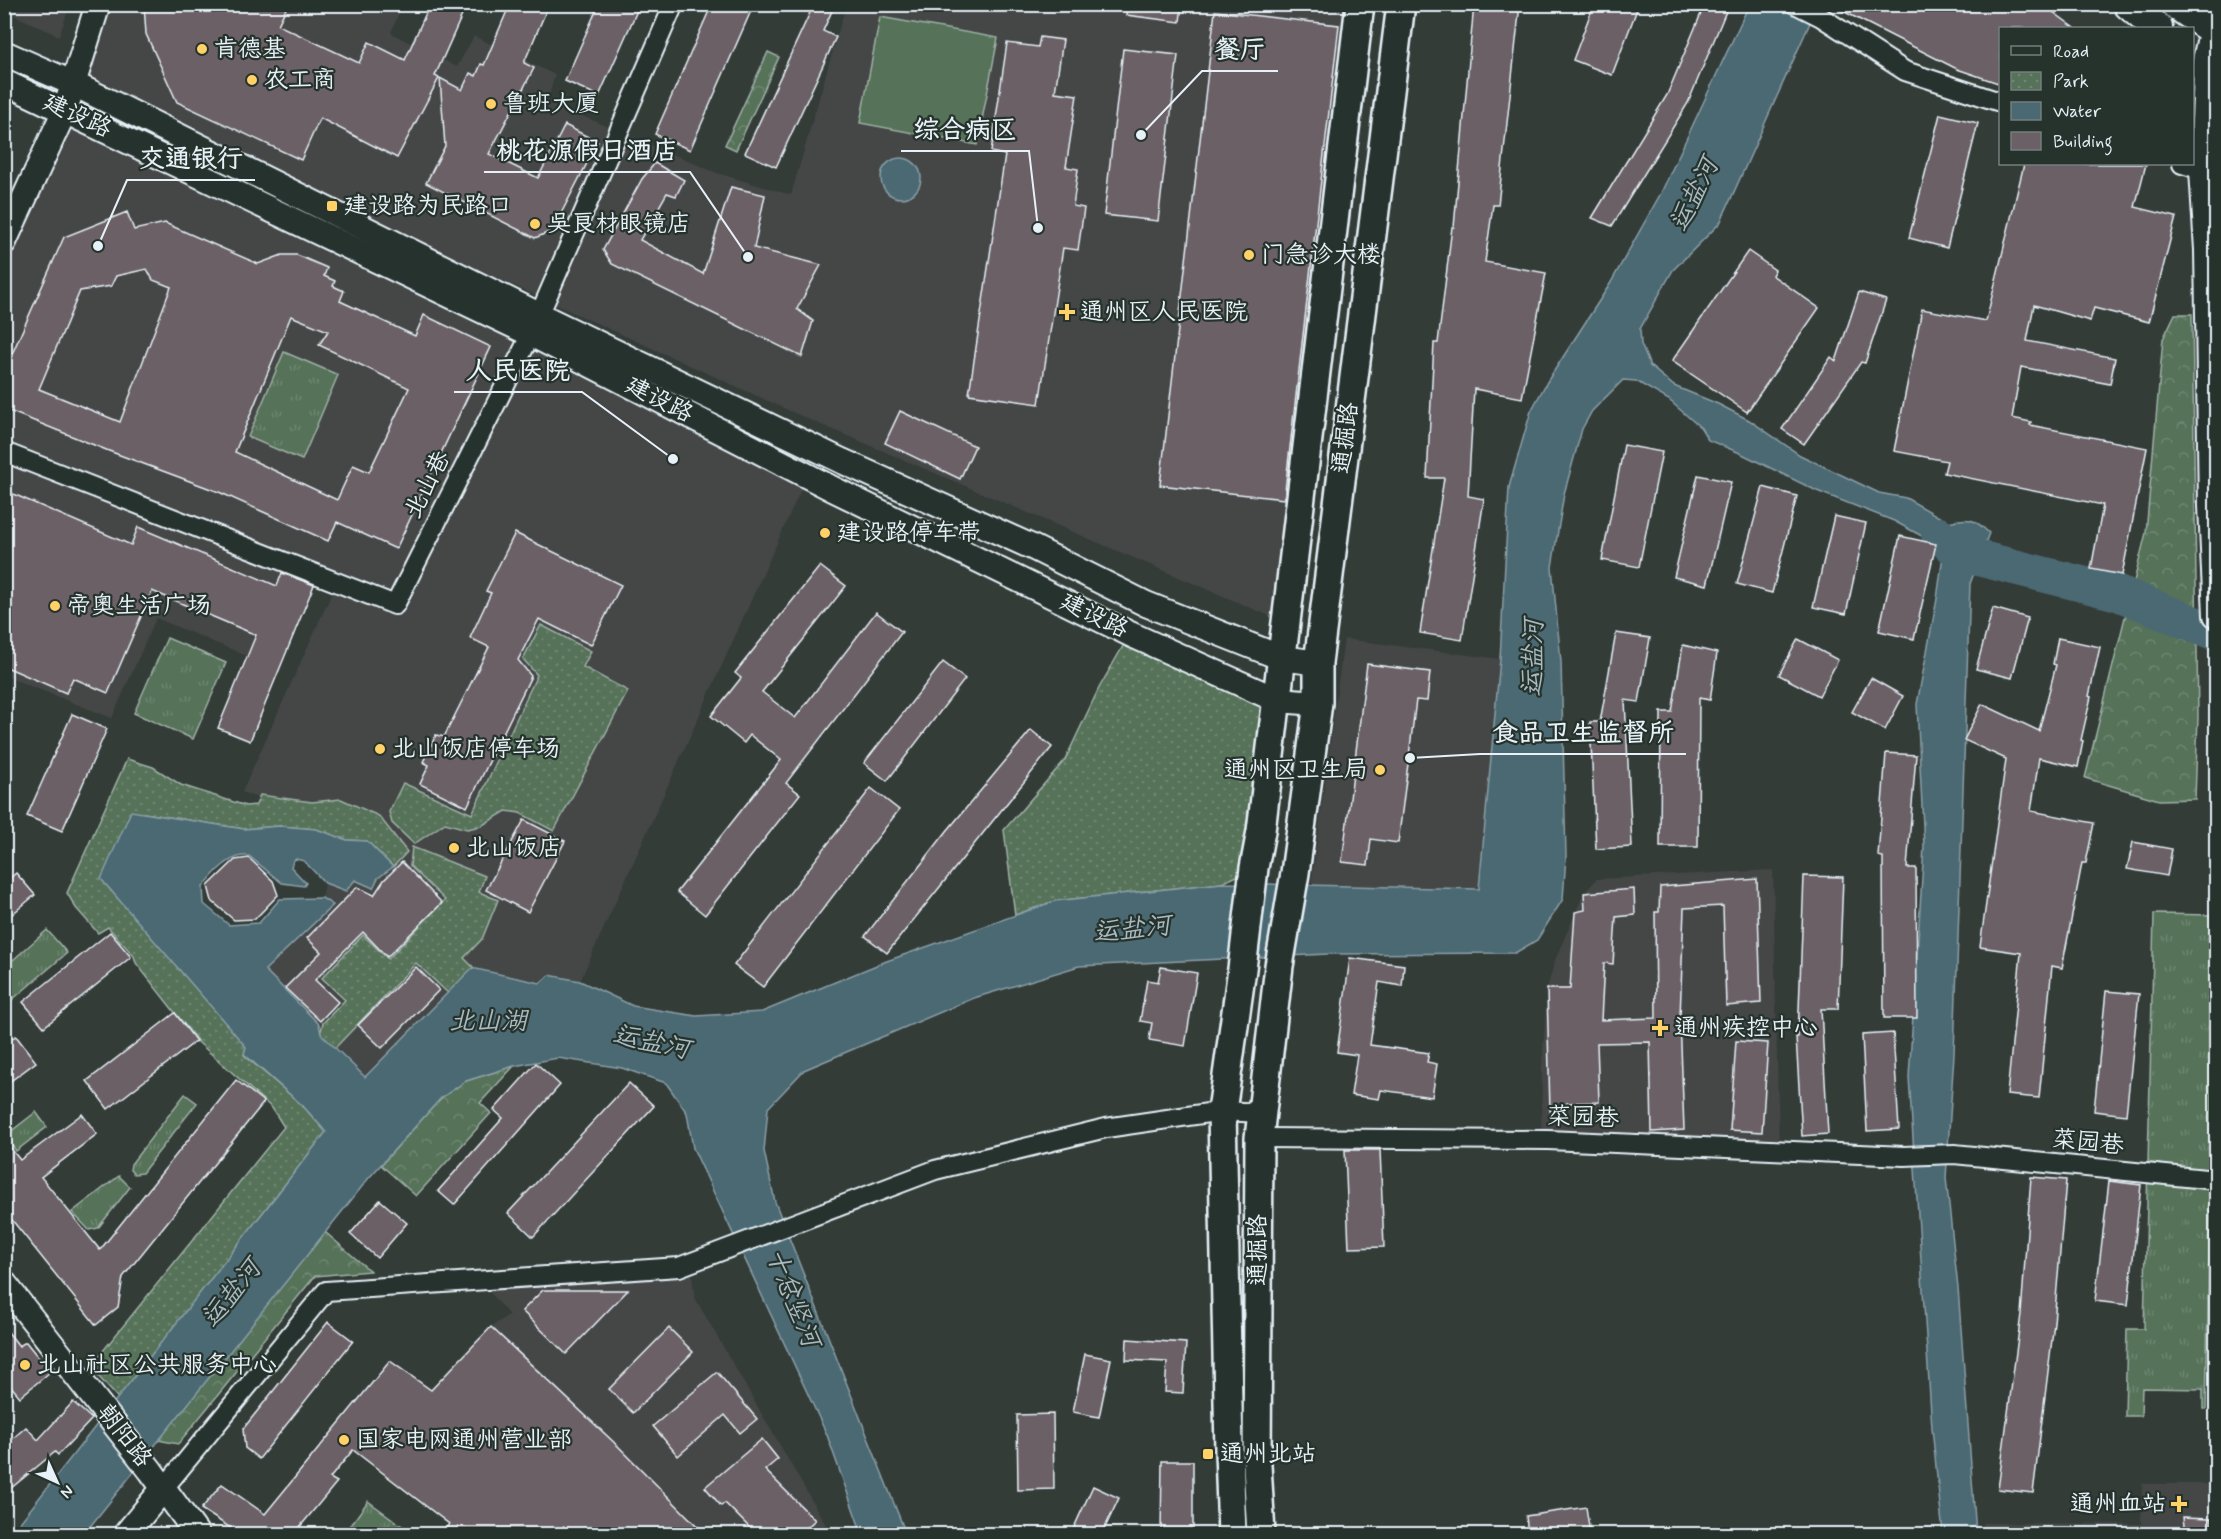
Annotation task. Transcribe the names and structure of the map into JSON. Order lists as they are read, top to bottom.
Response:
{
  "streets": {
    "main road": ["通掘路"],
    "street": [
      "建设路",
      "北山巷",
      "菜园巷",
      "朝阳路"
    ]
  },
  "crossings": [
    ["建设路", "通掘路"],
    ["建设路", "北山巷"],
    ["通掘路", "菜园巷"],
    ["菜园巷", "朝阳路"]
  ],
  "water": ["运盐河", "北山湖", "十总竖河"],
  "places": {
    "other": [
      "肯德基",
      "农工商",
      "鲁班大厦",
      "餐厅",
      "吴良材眼镜店",
      "综合病区",
      "交通银行",
      "门急诊大楼",
      "桃花源假日酒店",
      "人民医院",
      "建设路停车带",
      "帝奥生活广场",
      "北山饭店停车场",
      "食品卫生监督所",
      "通州区卫生局",
      "北山饭店",
      "北山社区公共服务中心",
      "国家电网通州营业部"
    ],
    "transit": ["建设路为民路口", "通州北站"],
    "health": ["通州区人民医院", "通州疾控中心", "通州血站"]
  },
  "legend": [
    "Road",
    "Park",
    "Water",
    "Building"
  ],
  "north": "bottom right"
}
